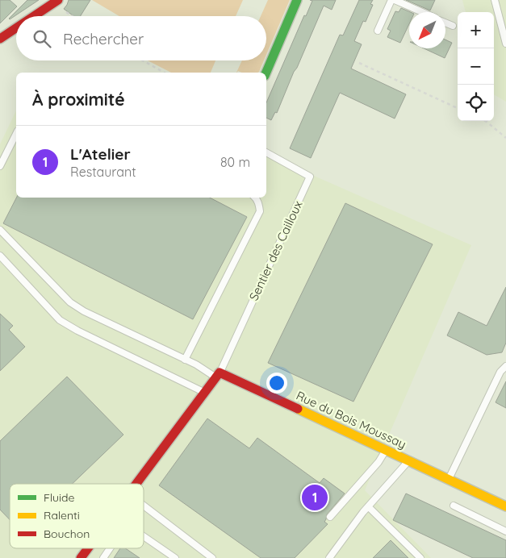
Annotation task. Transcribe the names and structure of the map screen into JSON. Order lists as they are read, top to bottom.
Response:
{
  "streets": {
    "street": ["Rue du Bois Moussay"],
    "lane": ["Sentier des Cailloux"]
  },
  "crossings": [
    ["Sentier des Cailloux", "Rue du Bois Moussay"]
  ],
  "legend": ["Fluide", "Ralenti", "Bouchon"],
  "north": "bottom left",
  "page": {
    "map_buttons": ["+", "−"],
    "search": "Rechercher",
    "heading": "À proximité",
    "list": [
      {
        "mark": "1",
        "name": "L'Atelier",
        "note": "Restaurant",
        "value": "80 m"
      }
    ],
    "pins": "1"
  }
}
